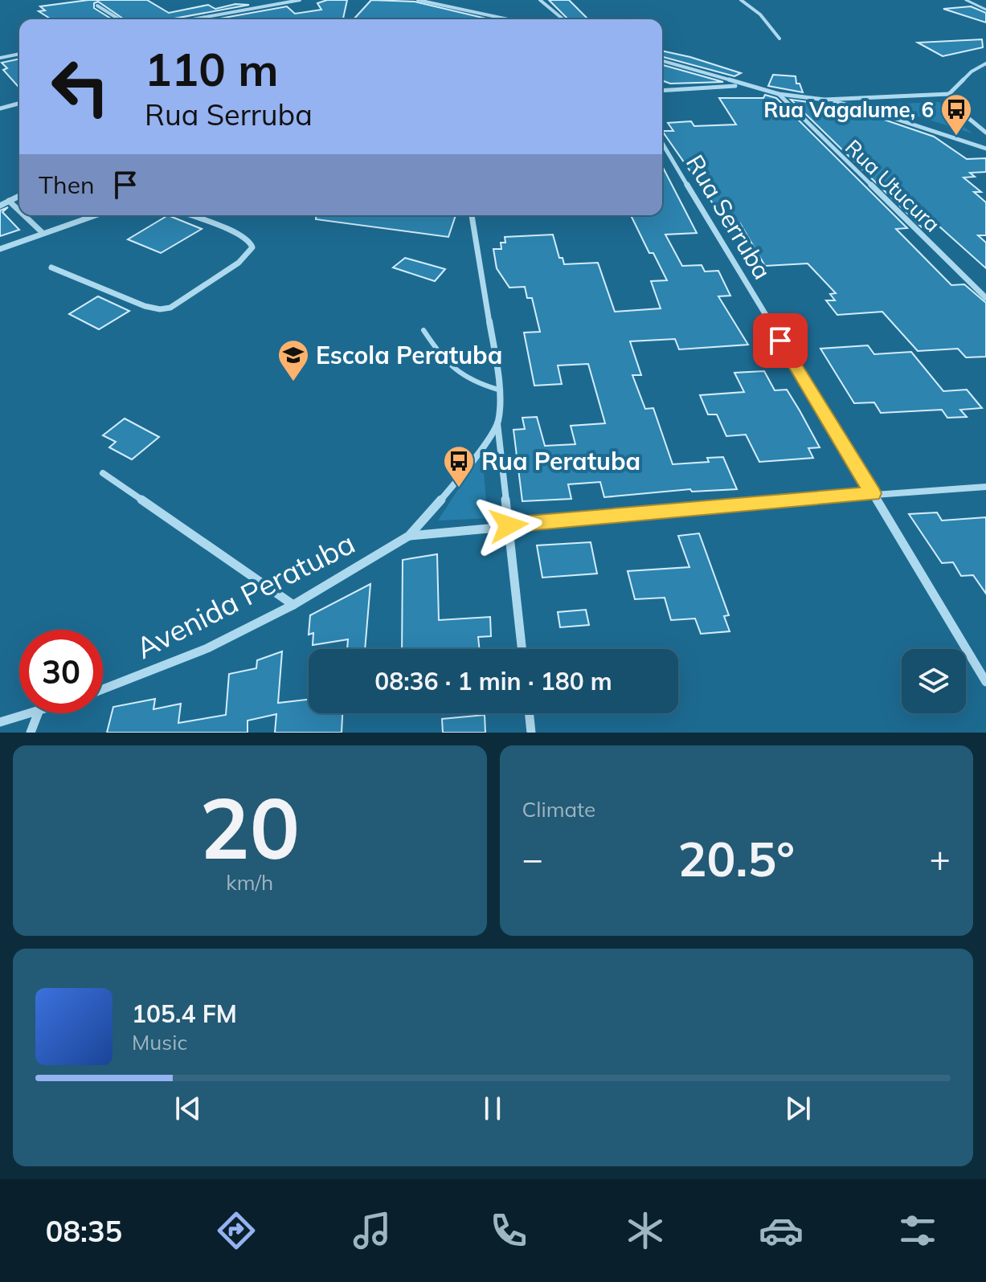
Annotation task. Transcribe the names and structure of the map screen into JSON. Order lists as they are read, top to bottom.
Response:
{
  "streets": {
    "street": ["Rua Utucura", "Rua Serruba", "Avenida Peratuba"]
  },
  "places": {
    "bus stop": ["Rua Vagalume, 6", "Rua Peratuba"],
    "school or university": ["Escola Peratuba"]
  },
  "page": {
    "turn": ["110 m", "Rua Serruba"],
    "then": "Then",
    "limit": "30",
    "trip": "08:36 · 1 min · 180 m",
    "tile": [
      ["20", "km/h"],
      "Climate"
    ],
    "heat": ["−", "20.5°", "+"],
    "song": ["105.4 FM", "Music"],
    "tabs": "08:35"
  }
}
